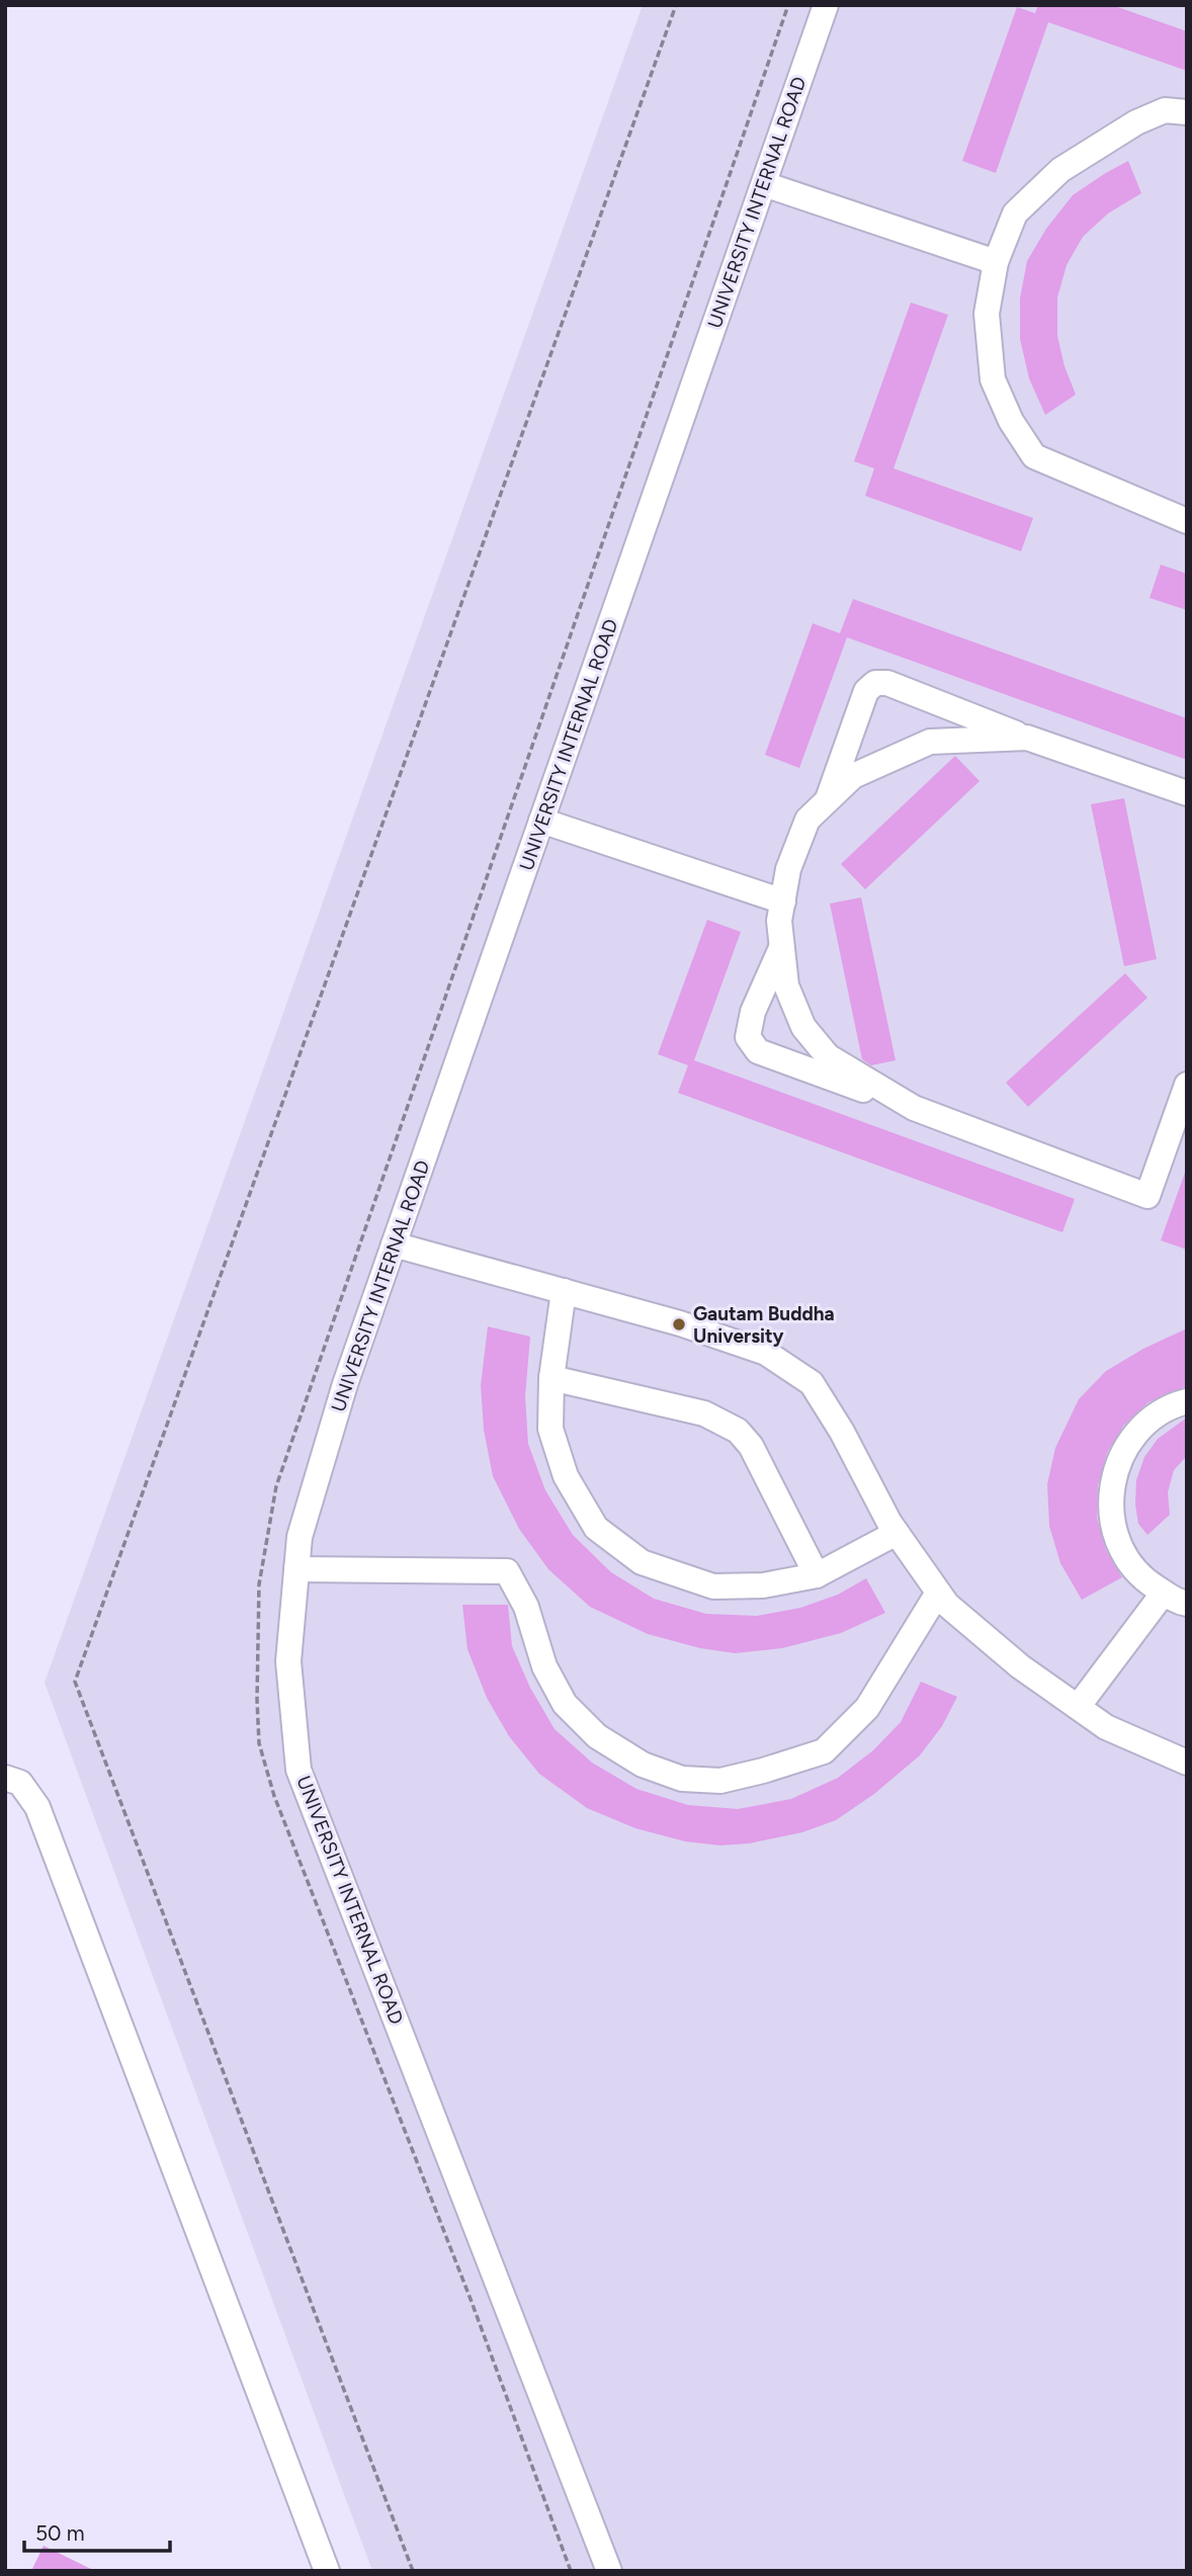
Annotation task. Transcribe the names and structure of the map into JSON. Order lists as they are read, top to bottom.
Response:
{
  "streets": {
    "street": ["UNIVERSITY INTERNAL ROAD"]
  },
  "places": ["Gautam Buddha University"],
  "scale_bar": "50 m"
}
